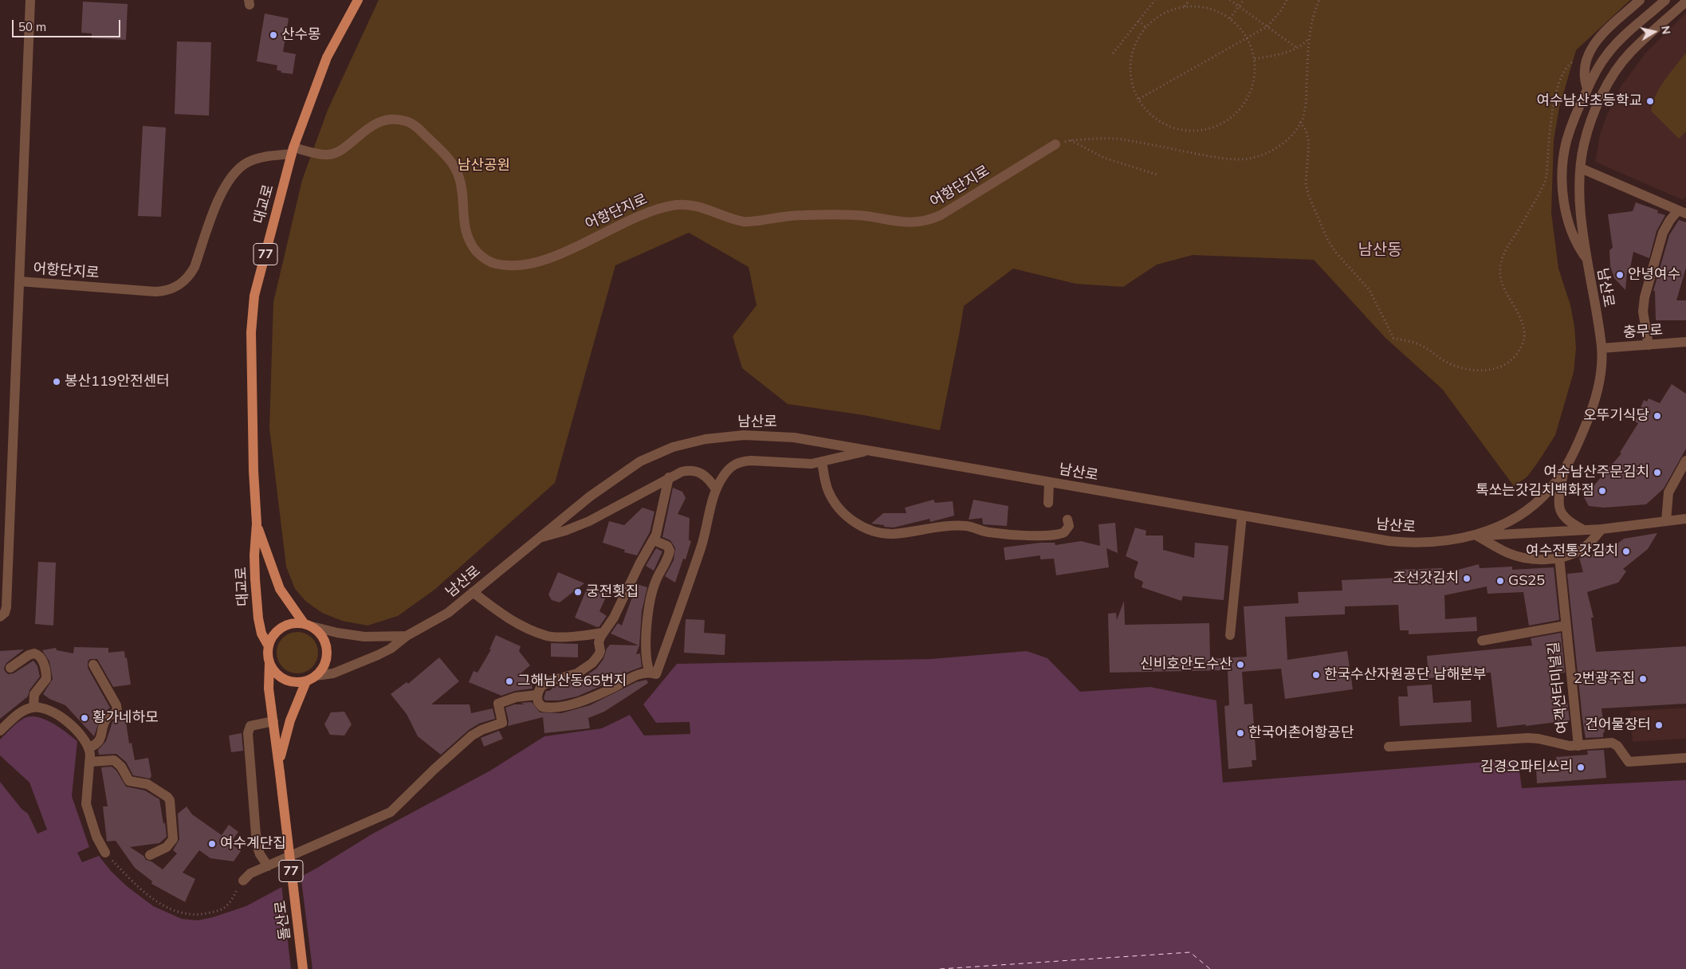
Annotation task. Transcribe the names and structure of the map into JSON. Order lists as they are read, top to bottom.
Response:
{
  "streets": {
    "main road": ["대교로", "77", "돌산로"],
    "street": [
      "어항단지로",
      "남산로",
      "충무로",
      "여객선터미널길"
    ]
  },
  "crossings": [
    ["어항단지로", "대교로"],
    ["대교로", "77"],
    ["대교로", "남산로"],
    ["대교로", "돌산로"],
    ["77", "남산로"],
    ["77", "돌산로"],
    ["남산로", "충무로"]
  ],
  "districts": ["남산동"],
  "parks": ["남산공원"],
  "places": [
    "산수몽",
    "여수남산초등학교",
    "안녕여수",
    "봉산119안전센터",
    "오뚜기식당",
    "여수남산주문김치",
    "톡쏘는갓김치백화점",
    "여수전통갓김치",
    "조선갓김치",
    "GS25",
    "궁전횟집",
    "신비호안도수산",
    "한국수산자원공단 남해본부",
    "2번광주집",
    "그해남산동65번지",
    "황가네하모",
    "건어물장터",
    "한국어촌어항공단",
    "김경오파티쓰리",
    "여수계단집"
  ],
  "scale_bar": "50 m",
  "north": "right"
}
